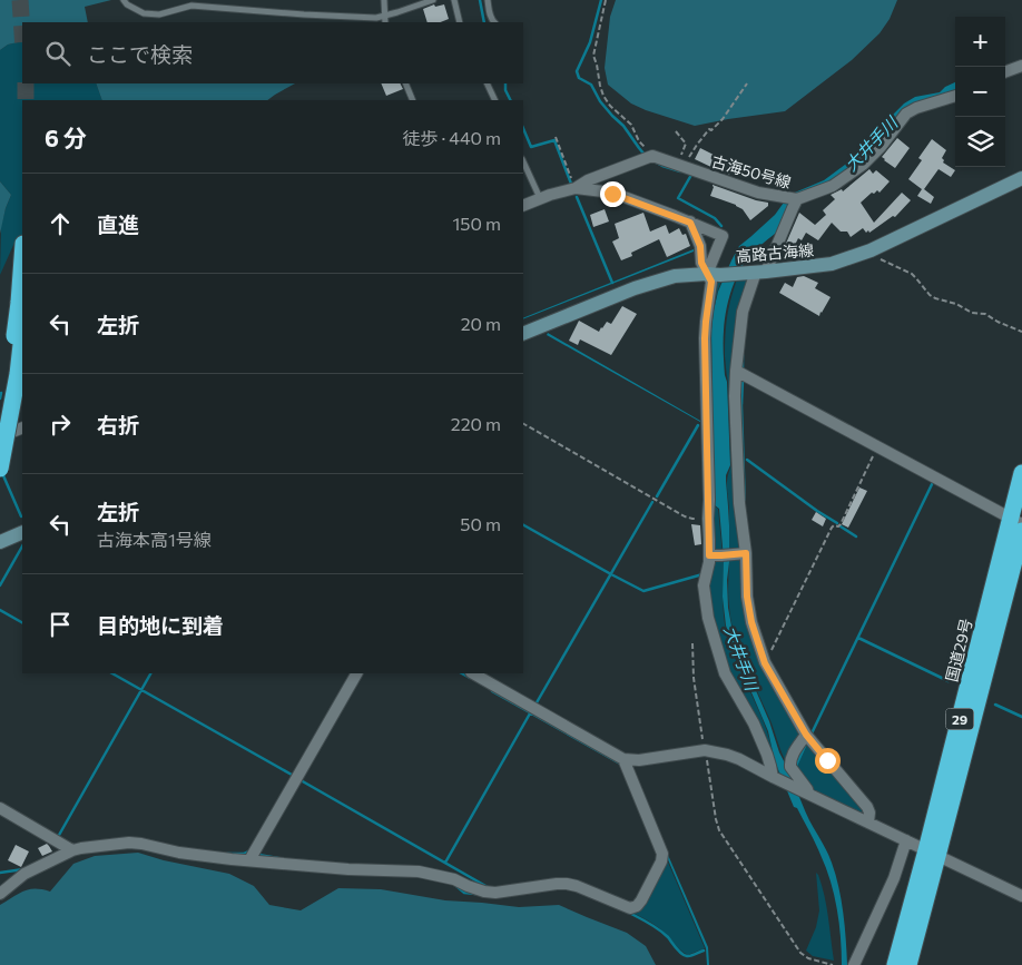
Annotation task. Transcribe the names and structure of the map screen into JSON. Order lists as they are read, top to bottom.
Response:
{
  "streets": {
    "highway": ["国道29号", "29"],
    "main road": ["高路古海線"],
    "street": ["古海50号線"]
  },
  "water": ["大井手川"],
  "page": {
    "map_buttons": ["+", "−"],
    "search": "ここで検索",
    "heading": ["6 分", "徒歩 · 440 m"],
    "list": [
      ["直進", "150 m"],
      ["左折", "20 m"],
      ["右折", "220 m"],
      ["左折", "古海本高1号線", "50 m"],
      "目的地に到着"
    ]
  }
}
